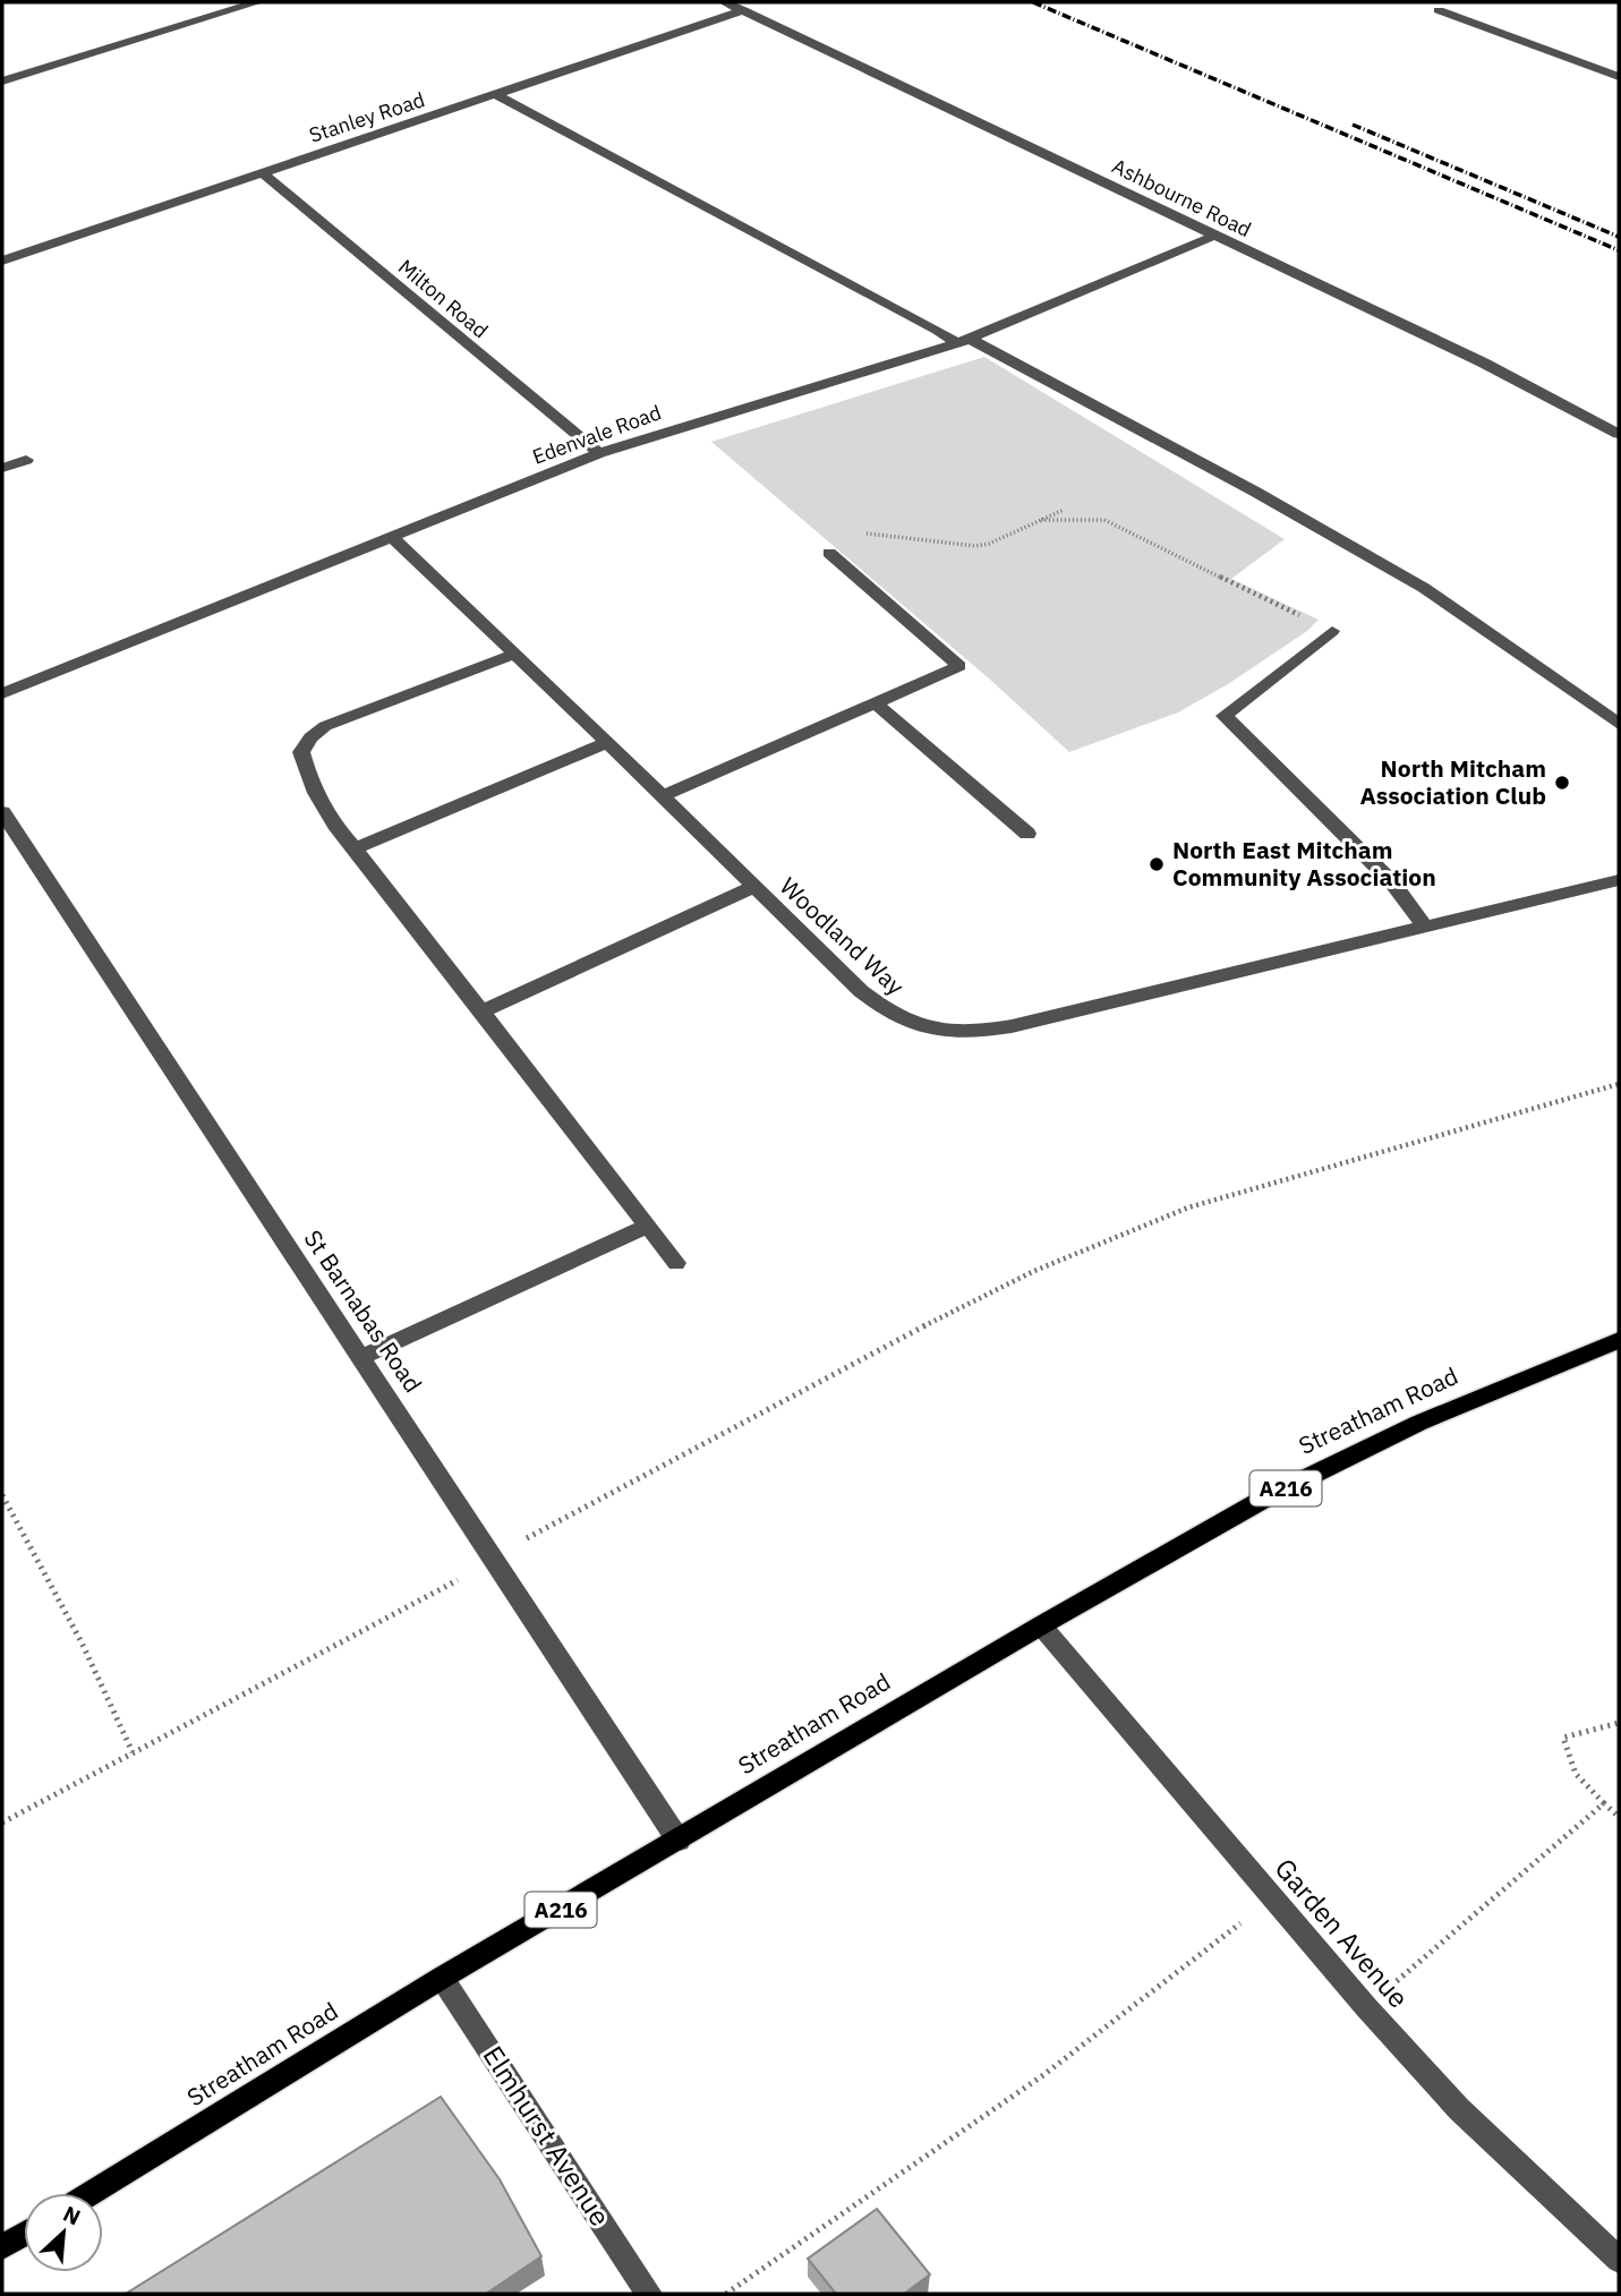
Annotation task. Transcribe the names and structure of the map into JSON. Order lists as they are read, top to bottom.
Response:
{
  "streets": {
    "main road": ["Streatham Road", "A216"],
    "street": [
      "Stanley Road",
      "Ashbourne Road",
      "Milton Road",
      "Edenvale Road",
      "Woodland Way",
      "St Barnabas Road",
      "Garden Avenue",
      "Elmhurst Avenue"
    ]
  },
  "crossings": [
    ["Stanley Road", "Ashbourne Road"],
    ["Stanley Road", "Milton Road"],
    ["Ashbourne Road", "Edenvale Road"],
    ["Milton Road", "Edenvale Road"],
    ["Edenvale Road", "Woodland Way"],
    ["St Barnabas Road", "Streatham Road"],
    ["Streatham Road", "Garden Avenue"],
    ["Streatham Road", "Elmhurst Avenue"]
  ],
  "places": ["North Mitcham Association Club", "North East Mitcham Community Association"],
  "north": "top right"
}
